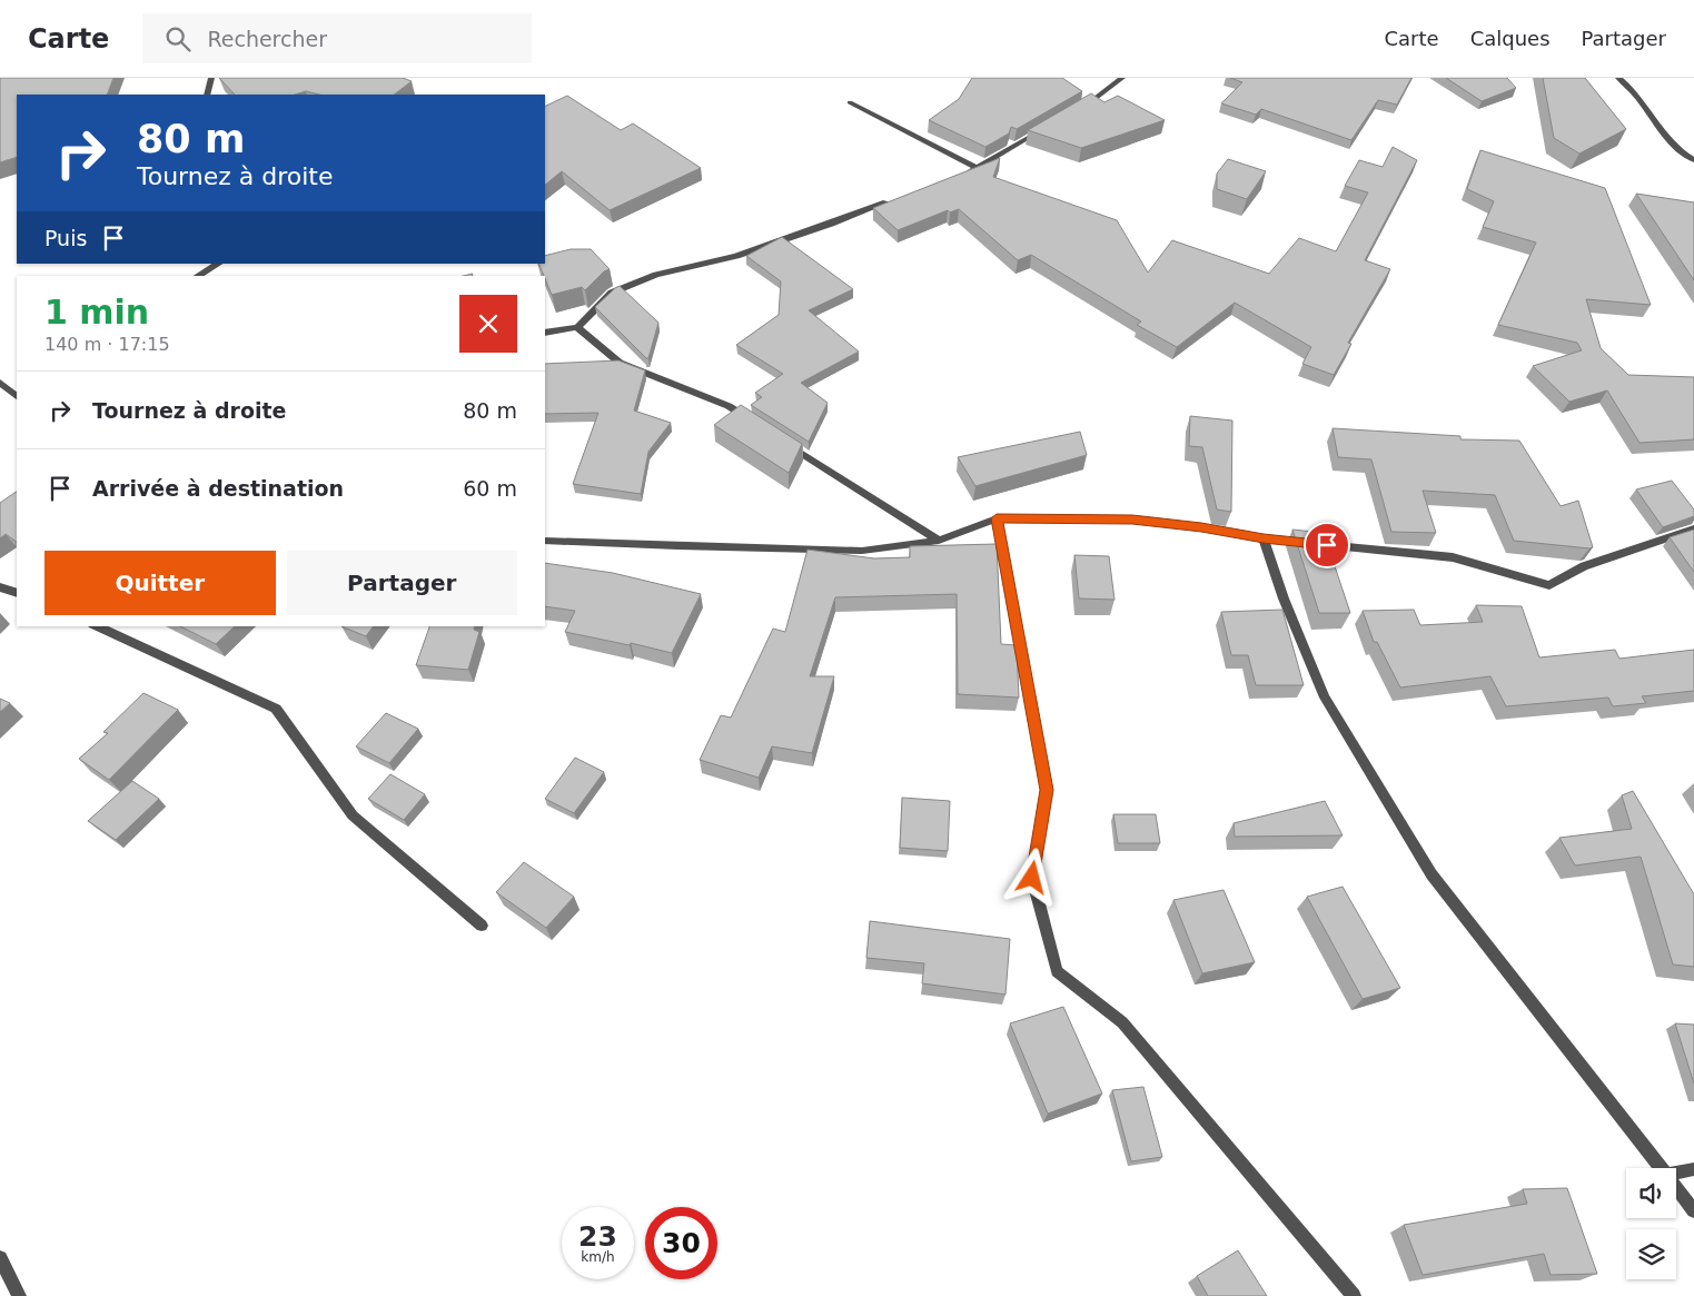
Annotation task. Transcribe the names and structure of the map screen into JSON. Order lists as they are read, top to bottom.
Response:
{
  "page": {
    "header": "Carte",
    "search": "Rechercher",
    "nav": ["Carte", "Calques", "Partager"],
    "turn": ["80 m", "Tournez à droite"],
    "then": "Puis",
    "heading": ["1 min", "140 m · 17:15"],
    "list": [
      {
        "name": "Tournez à droite",
        "value": "80 m"
      },
      {
        "name": "Arrivée à destination",
        "value": "60 m"
      }
    ],
    "buttons": ["Quitter", "Partager"],
    "speed": "23 km/h",
    "limit": "30"
  }
}
